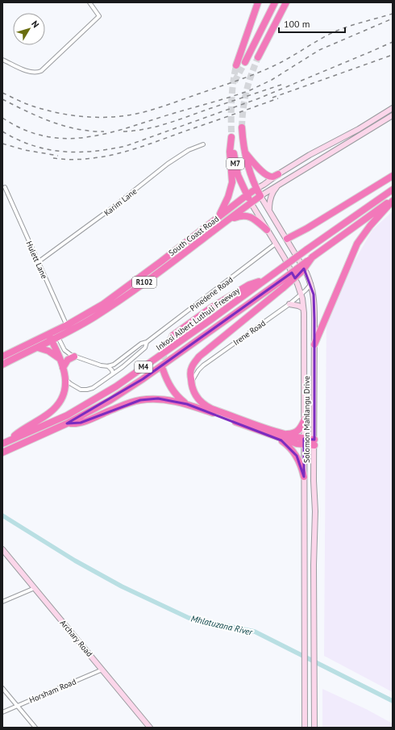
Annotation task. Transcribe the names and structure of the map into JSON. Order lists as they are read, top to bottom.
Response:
{
  "streets": {
    "highway": [
      "M7",
      "South Coast Road",
      "R102",
      "Inkosi Albert Luthuli Freeway",
      "M4",
      "Solomon Mahlangu Drive"
    ],
    "main road": ["Archary Road"],
    "street": [
      "Karim Lane",
      "Hulett Lane",
      "Pinedene Road",
      "Irene Road",
      "Horsham Road"
    ]
  },
  "crossings": [
    ["Karim Lane", "Hulett Lane"],
    ["South Coast Road", "Hulett Lane"],
    ["South Coast Road", "Solomon Mahlangu Drive"],
    ["Pinedene Road", "Solomon Mahlangu Drive"],
    ["Irene Road", "Solomon Mahlangu Drive"],
    ["Archary Road", "Horsham Road"]
  ],
  "water": ["Mhlatuzana River"],
  "scale_bar": "100 m",
  "north": "top right"
}
